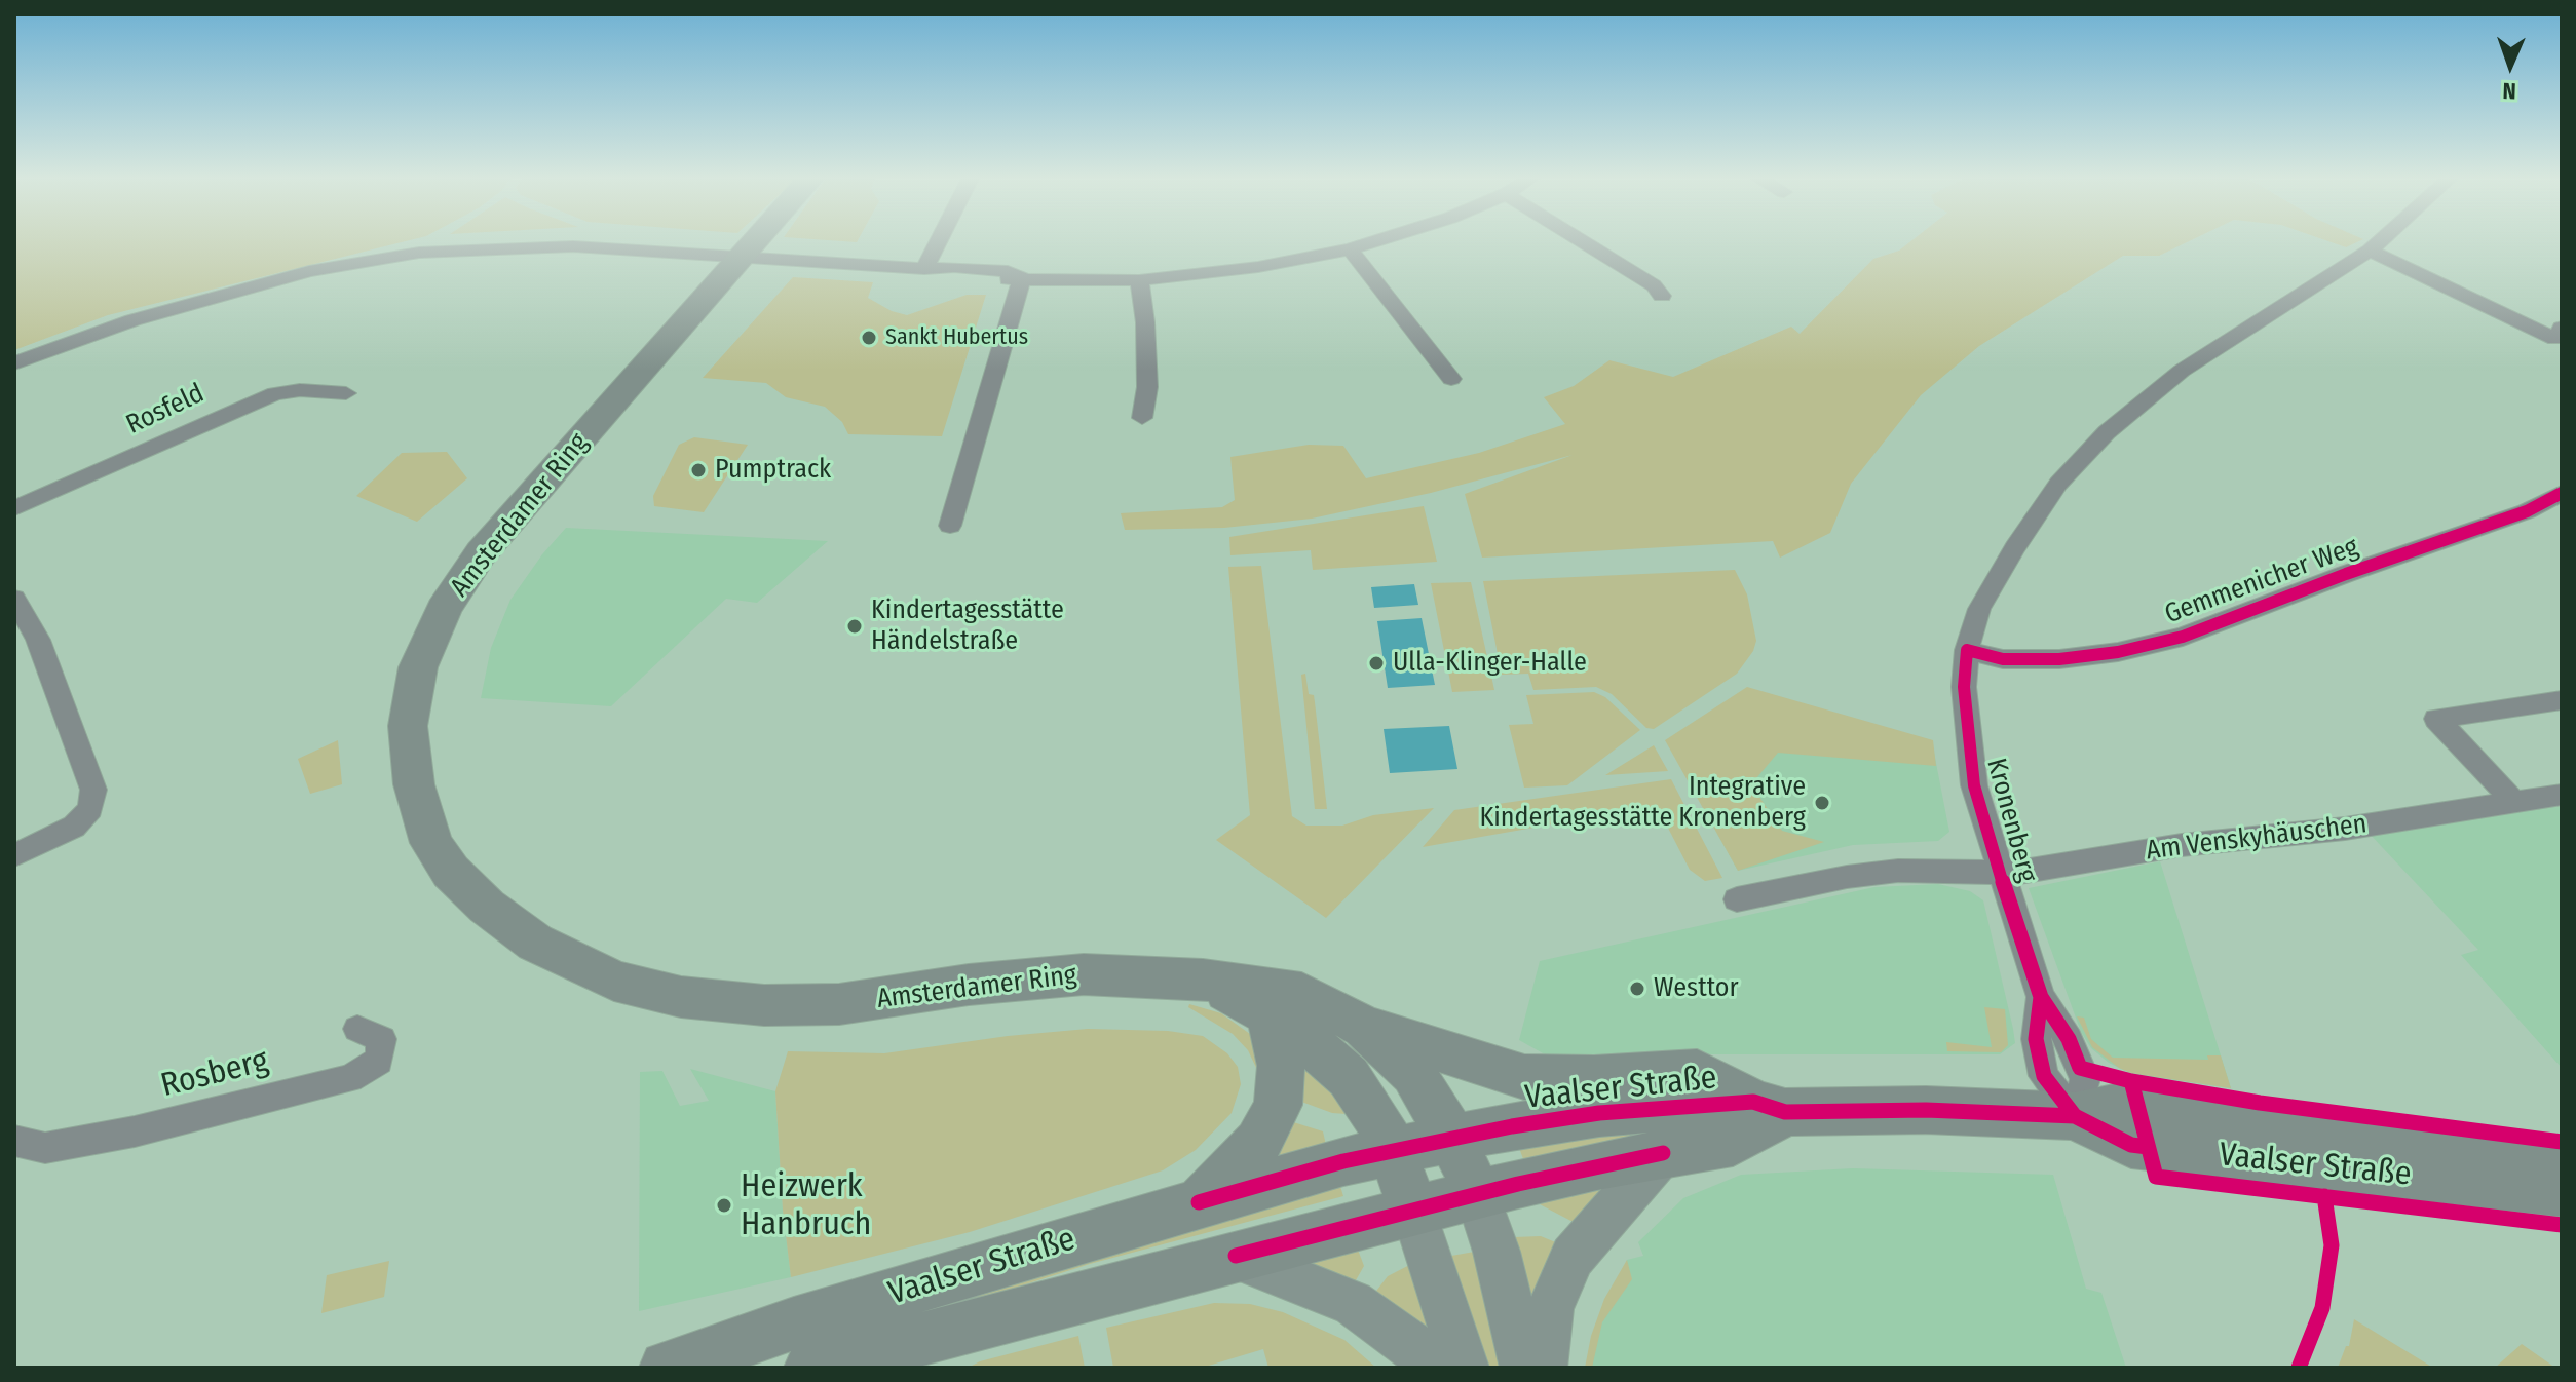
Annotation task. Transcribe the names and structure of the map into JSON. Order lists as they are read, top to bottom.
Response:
{
  "streets": {
    "main road": ["Amsterdamer Ring", "Vaalser Straße"],
    "street": [
      "Rosfeld",
      "Gemmenicher Weg",
      "Kronenberg",
      "Am Venskyhäuschen",
      "Rosberg"
    ]
  },
  "crossings": [
    ["Amsterdamer Ring", "Vaalser Straße"],
    ["Gemmenicher Weg", "Kronenberg"],
    ["Kronenberg", "Am Venskyhäuschen"],
    ["Kronenberg", "Vaalser Straße"]
  ],
  "places": [
    "Sankt Hubertus",
    "Pumptrack",
    "Kindertagesstätte Händelstraße",
    "Ulla-Klinger-Halle",
    "Integrative Kindertagesstätte Kronenberg",
    "Westtor",
    "Heizwerk Hanbruch"
  ],
  "north": "bottom"
}
